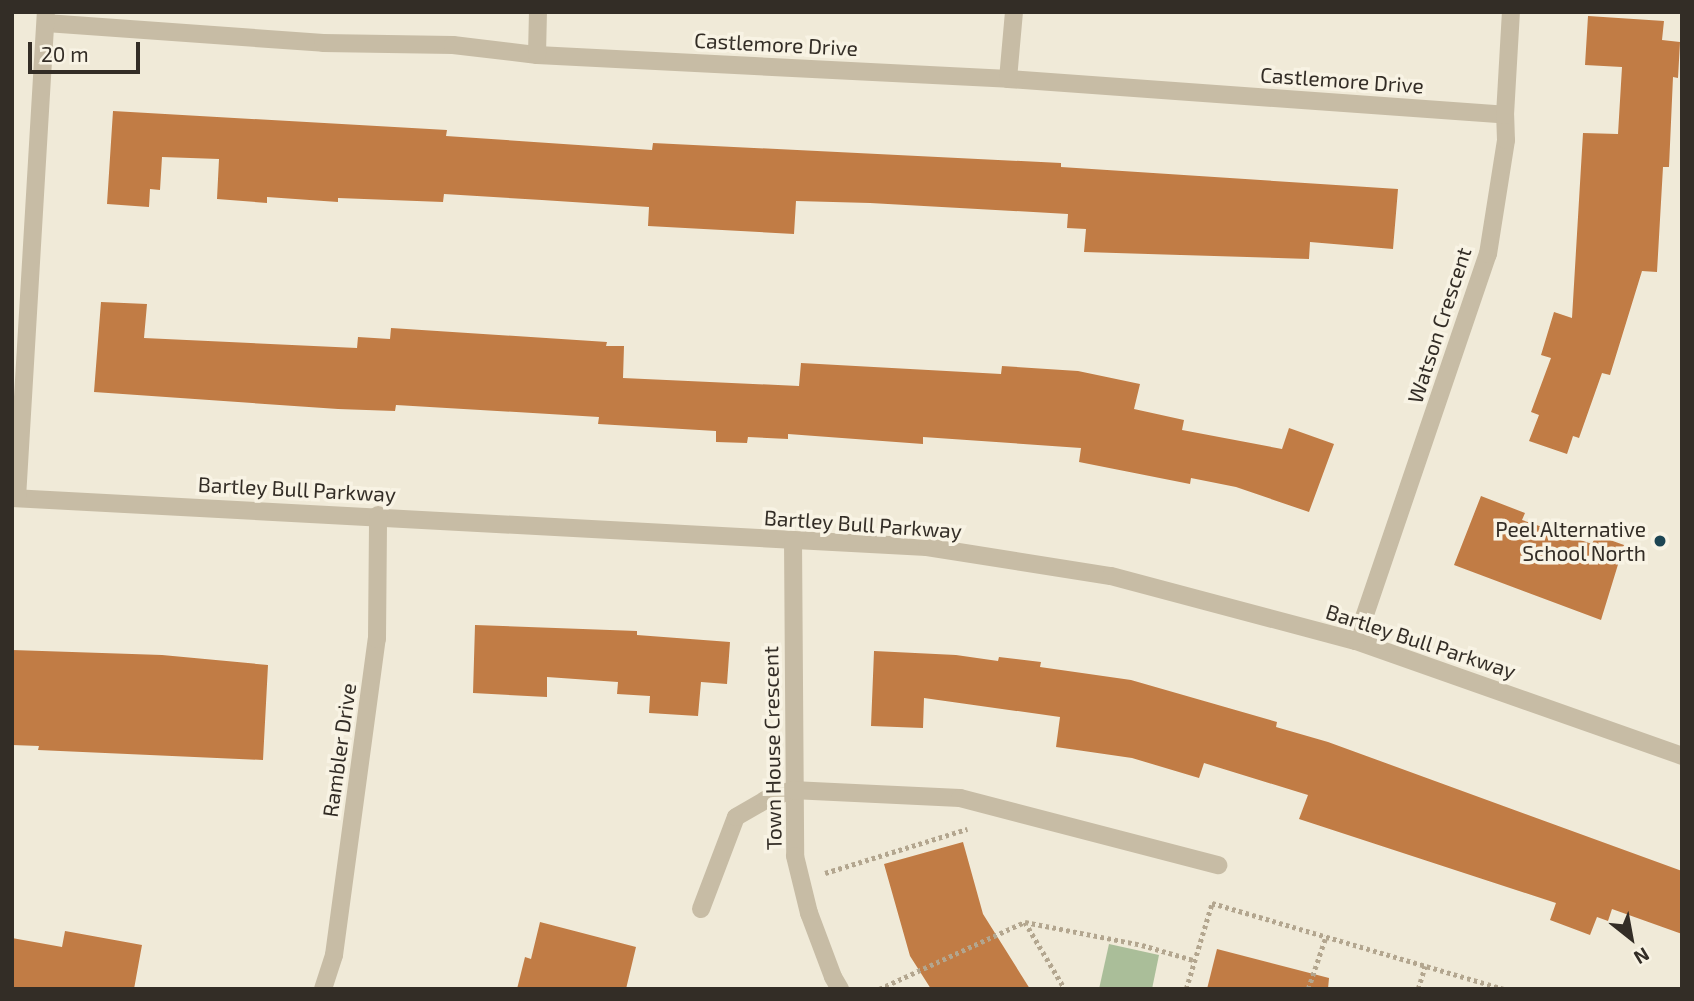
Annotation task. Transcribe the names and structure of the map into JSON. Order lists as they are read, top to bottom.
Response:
{
  "streets": {
    "street": [
      "Castlemore Drive",
      "Watson Crescent",
      "Bartley Bull Parkway",
      "Town House Crescent",
      "Rambler Drive"
    ]
  },
  "crossings": [
    ["Castlemore Drive", "Watson Crescent"],
    ["Watson Crescent", "Bartley Bull Parkway"],
    ["Bartley Bull Parkway", "Town House Crescent"],
    ["Bartley Bull Parkway", "Rambler Drive"]
  ],
  "places": ["Peel Alternative School North"],
  "scale_bar": "20 m",
  "north": "bottom right"
}
